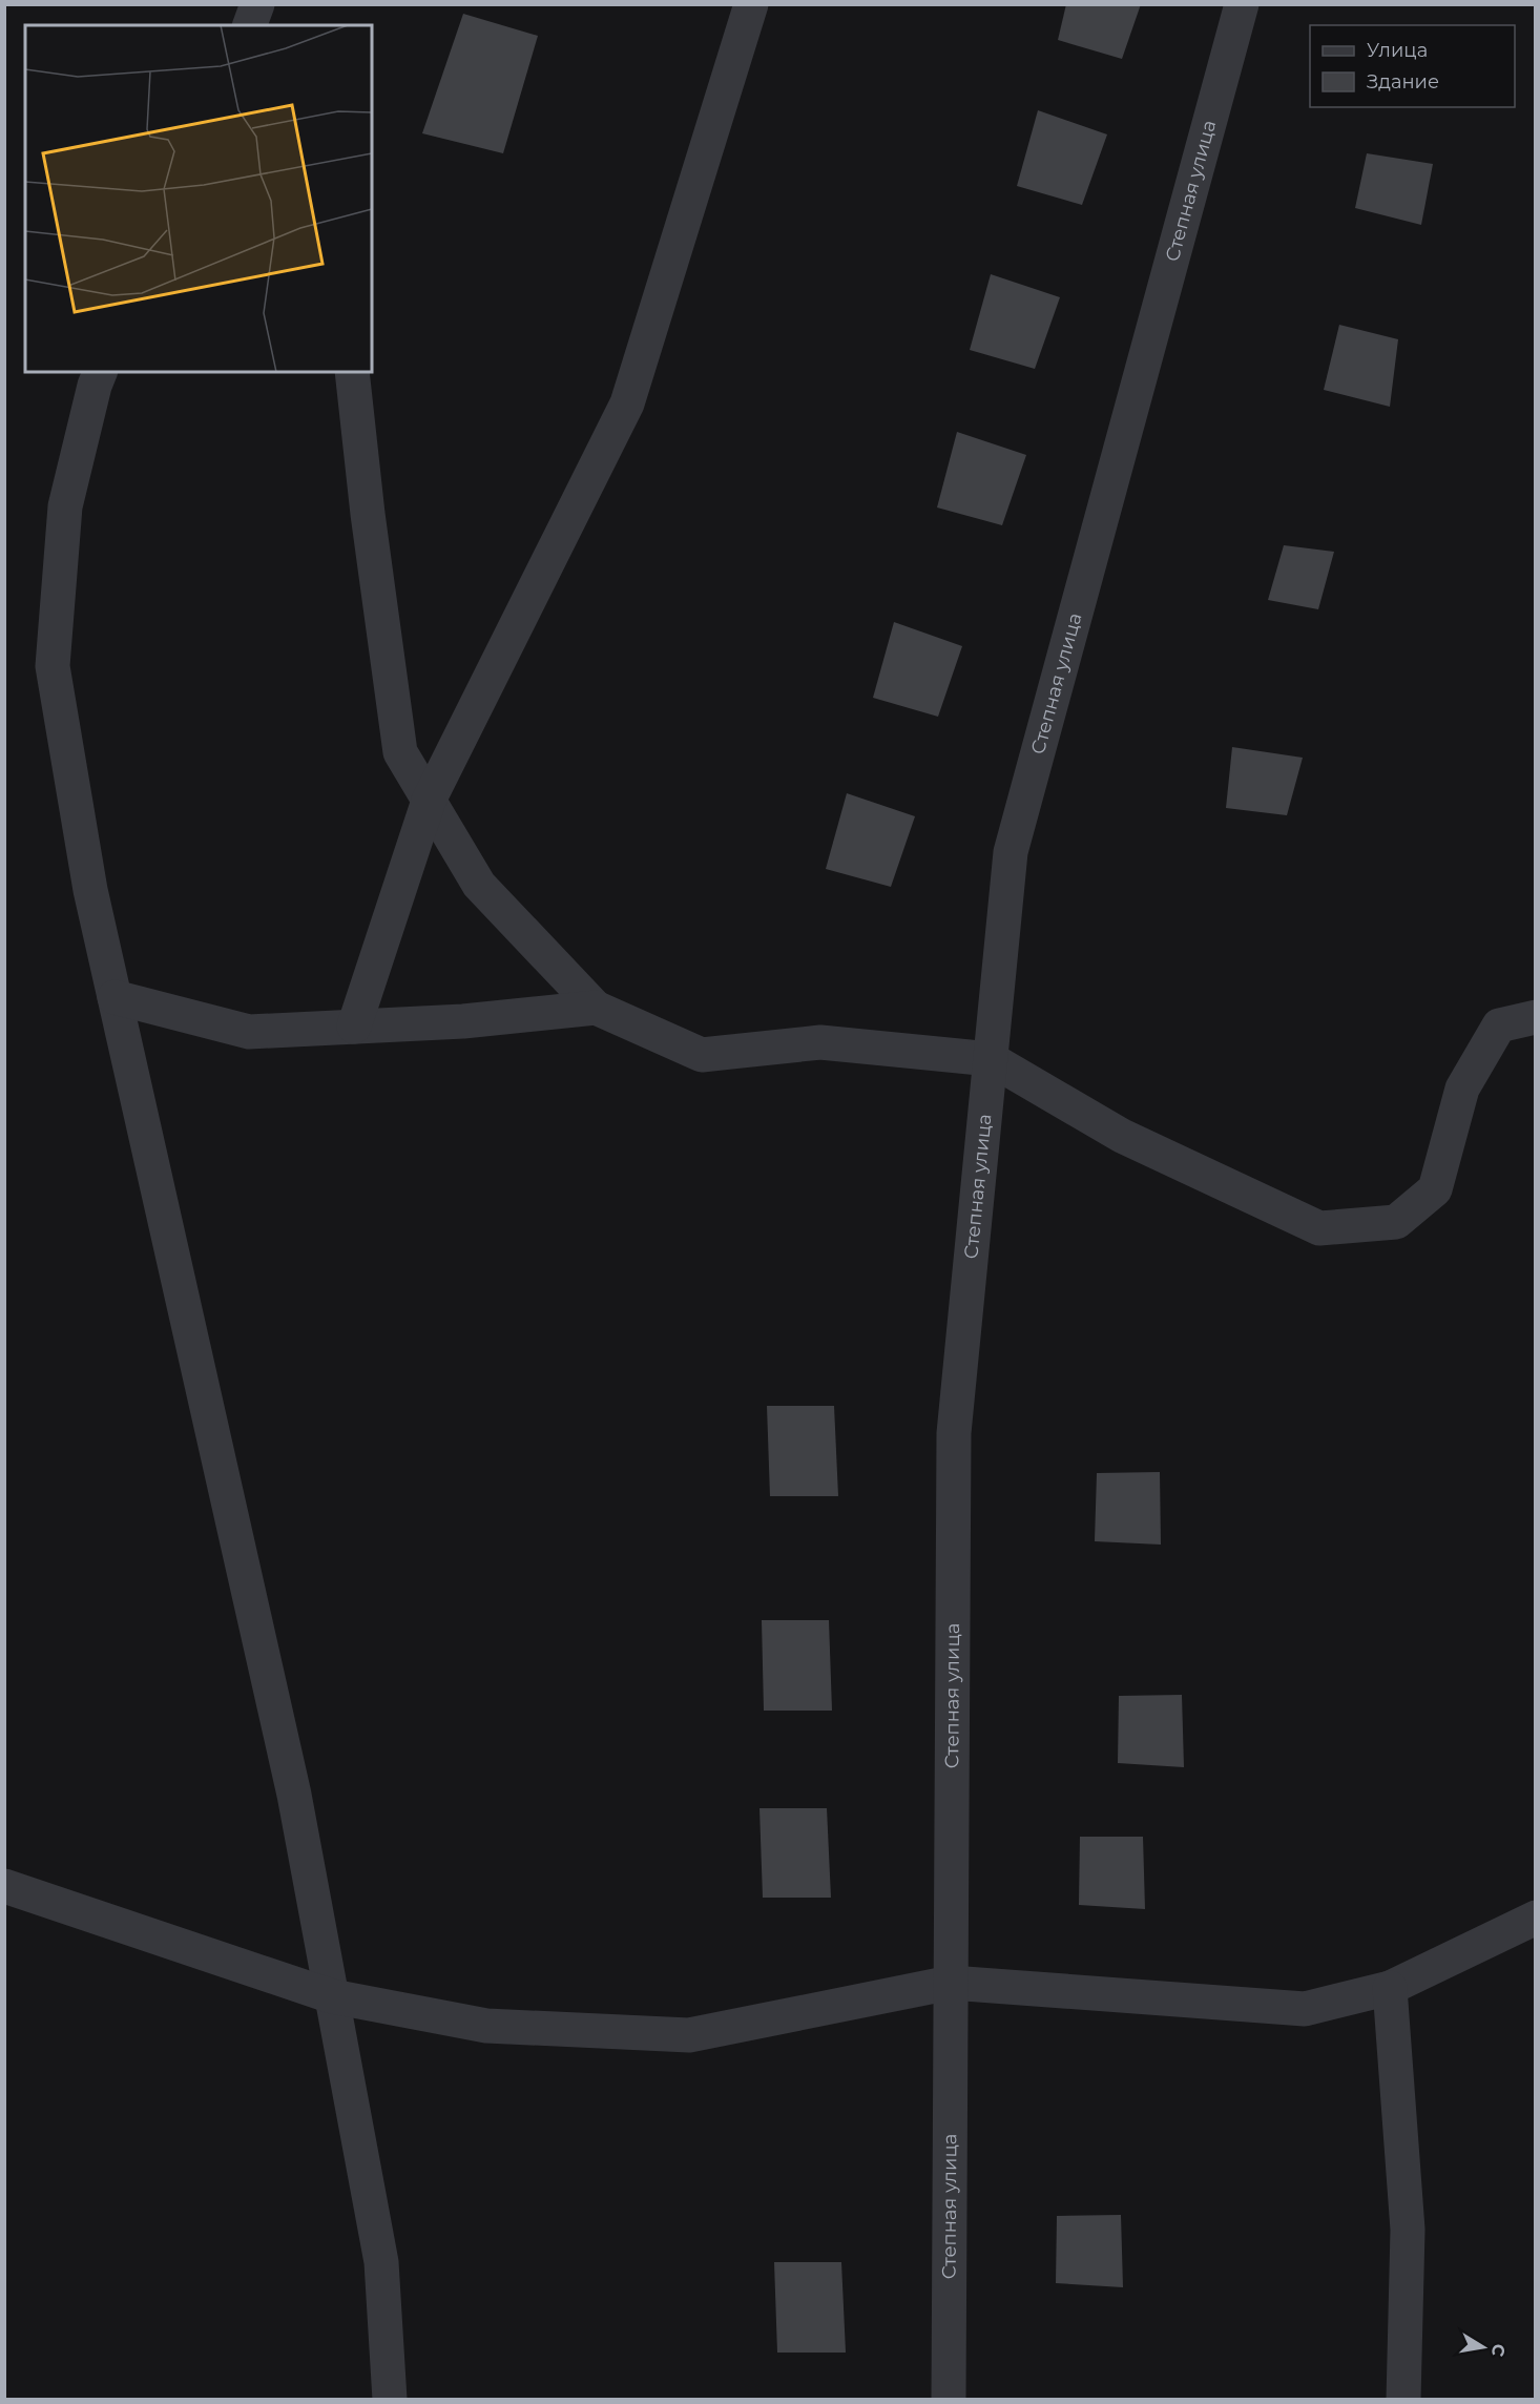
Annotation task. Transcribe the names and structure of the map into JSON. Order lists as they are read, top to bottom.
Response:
{
  "streets": {
    "street": ["Степная улица"]
  },
  "legend": ["Улица", "Здание"],
  "north": "right"
}
